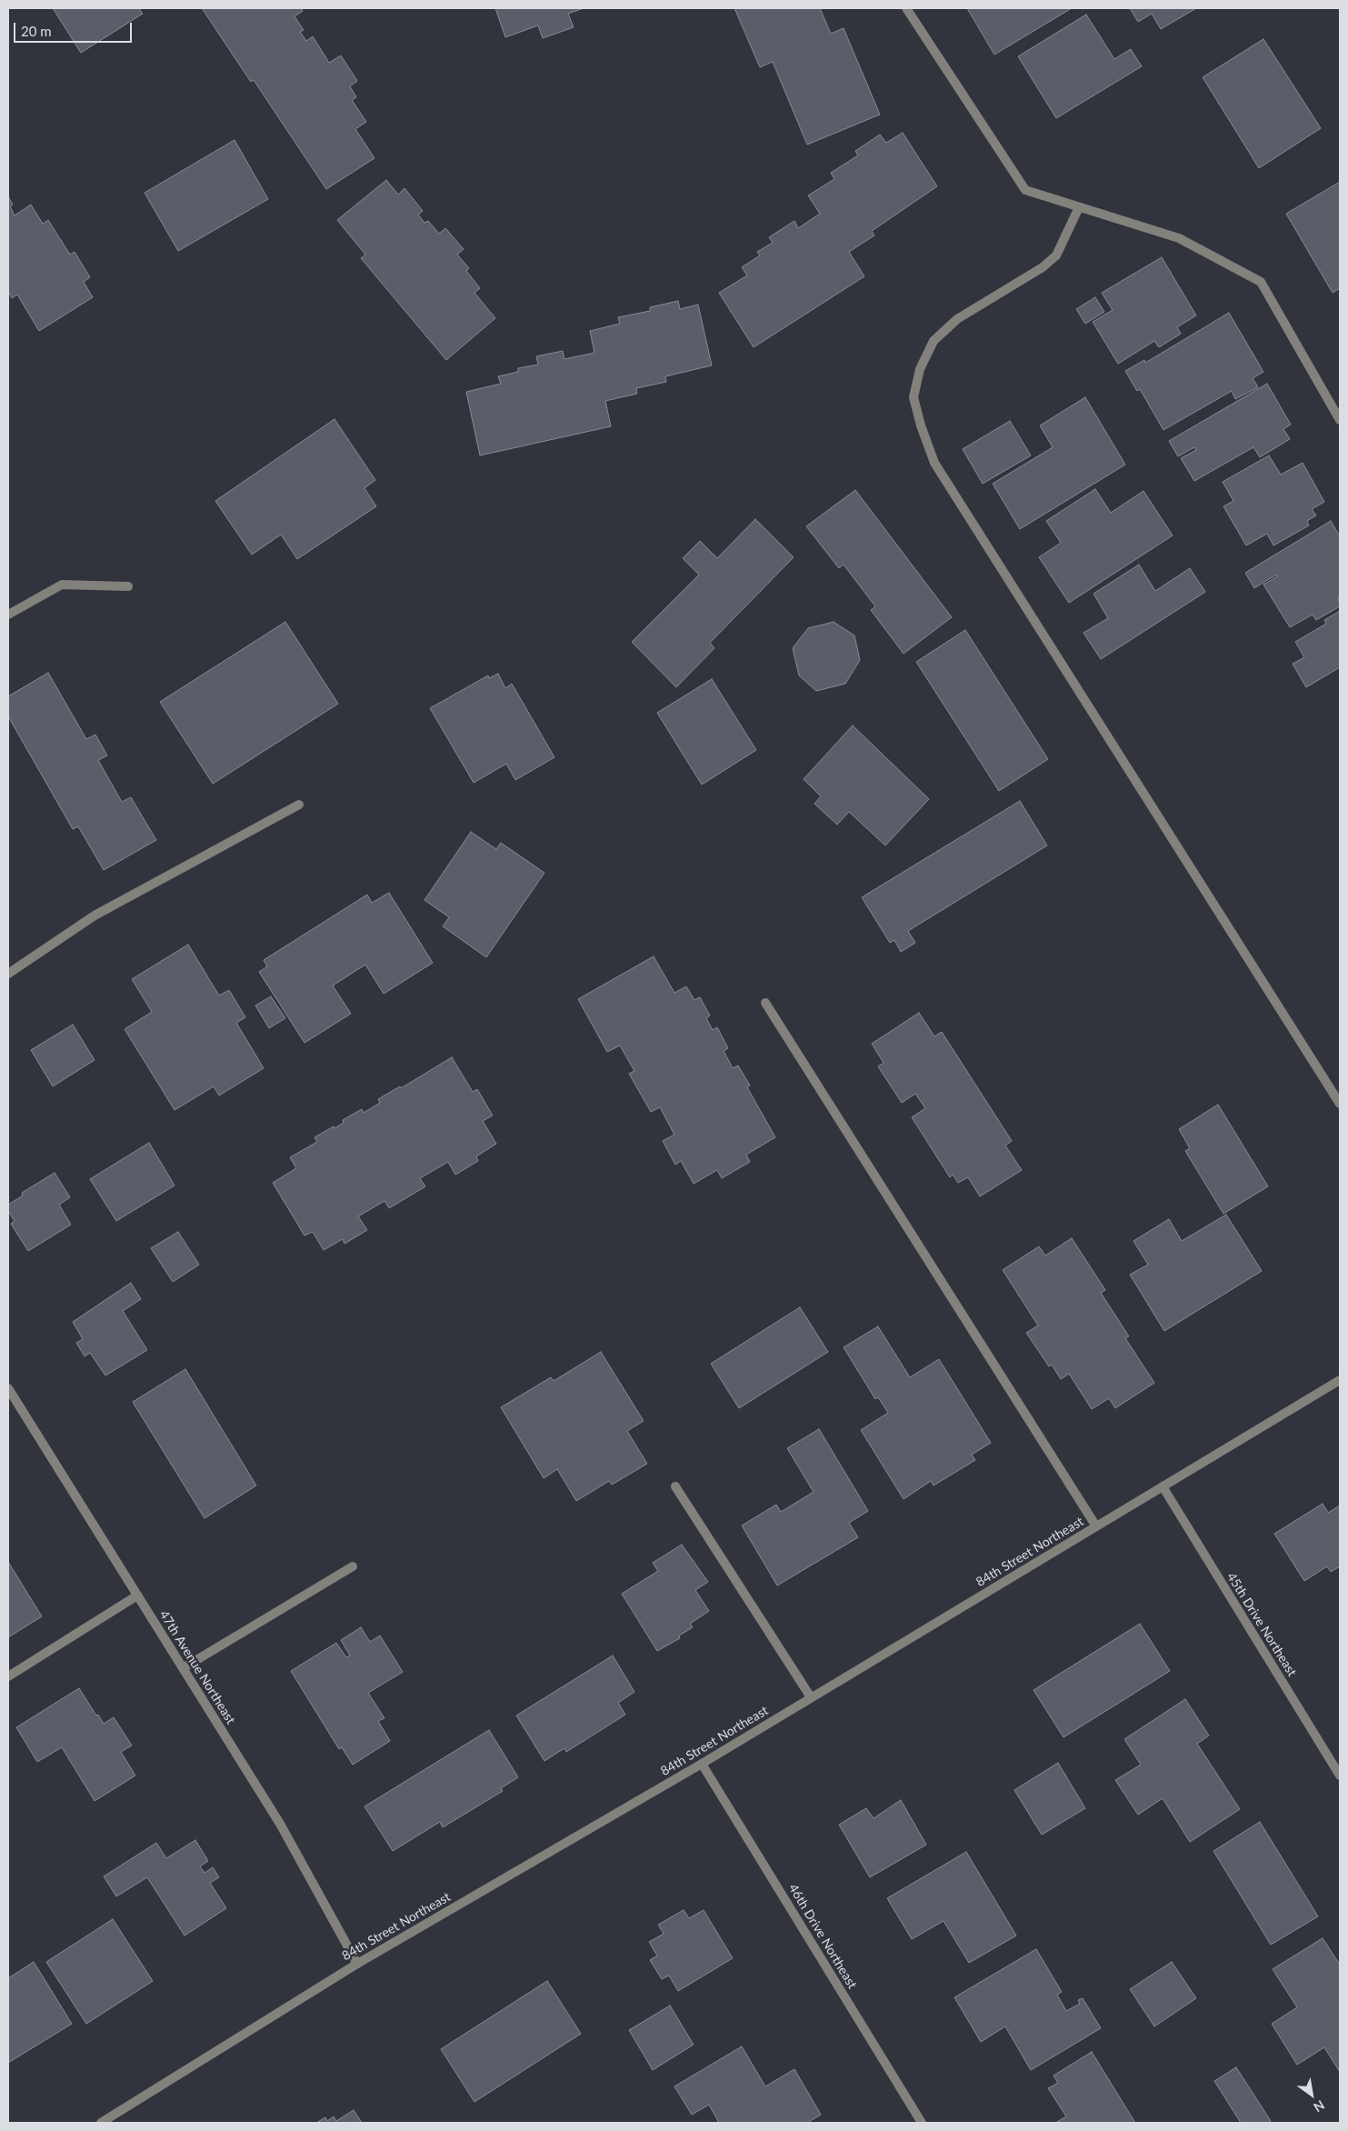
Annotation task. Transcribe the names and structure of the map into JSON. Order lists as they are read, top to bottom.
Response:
{
  "streets": {
    "street": [
      "84th Street Northeast",
      "45th Drive Northeast",
      "47th Avenue Northeast",
      "46th Drive Northeast"
    ]
  },
  "crossings": [
    ["84th Street Northeast", "45th Drive Northeast"],
    ["84th Street Northeast", "47th Avenue Northeast"],
    ["84th Street Northeast", "46th Drive Northeast"]
  ],
  "scale_bar": "20 m",
  "north": "bottom right"
}
